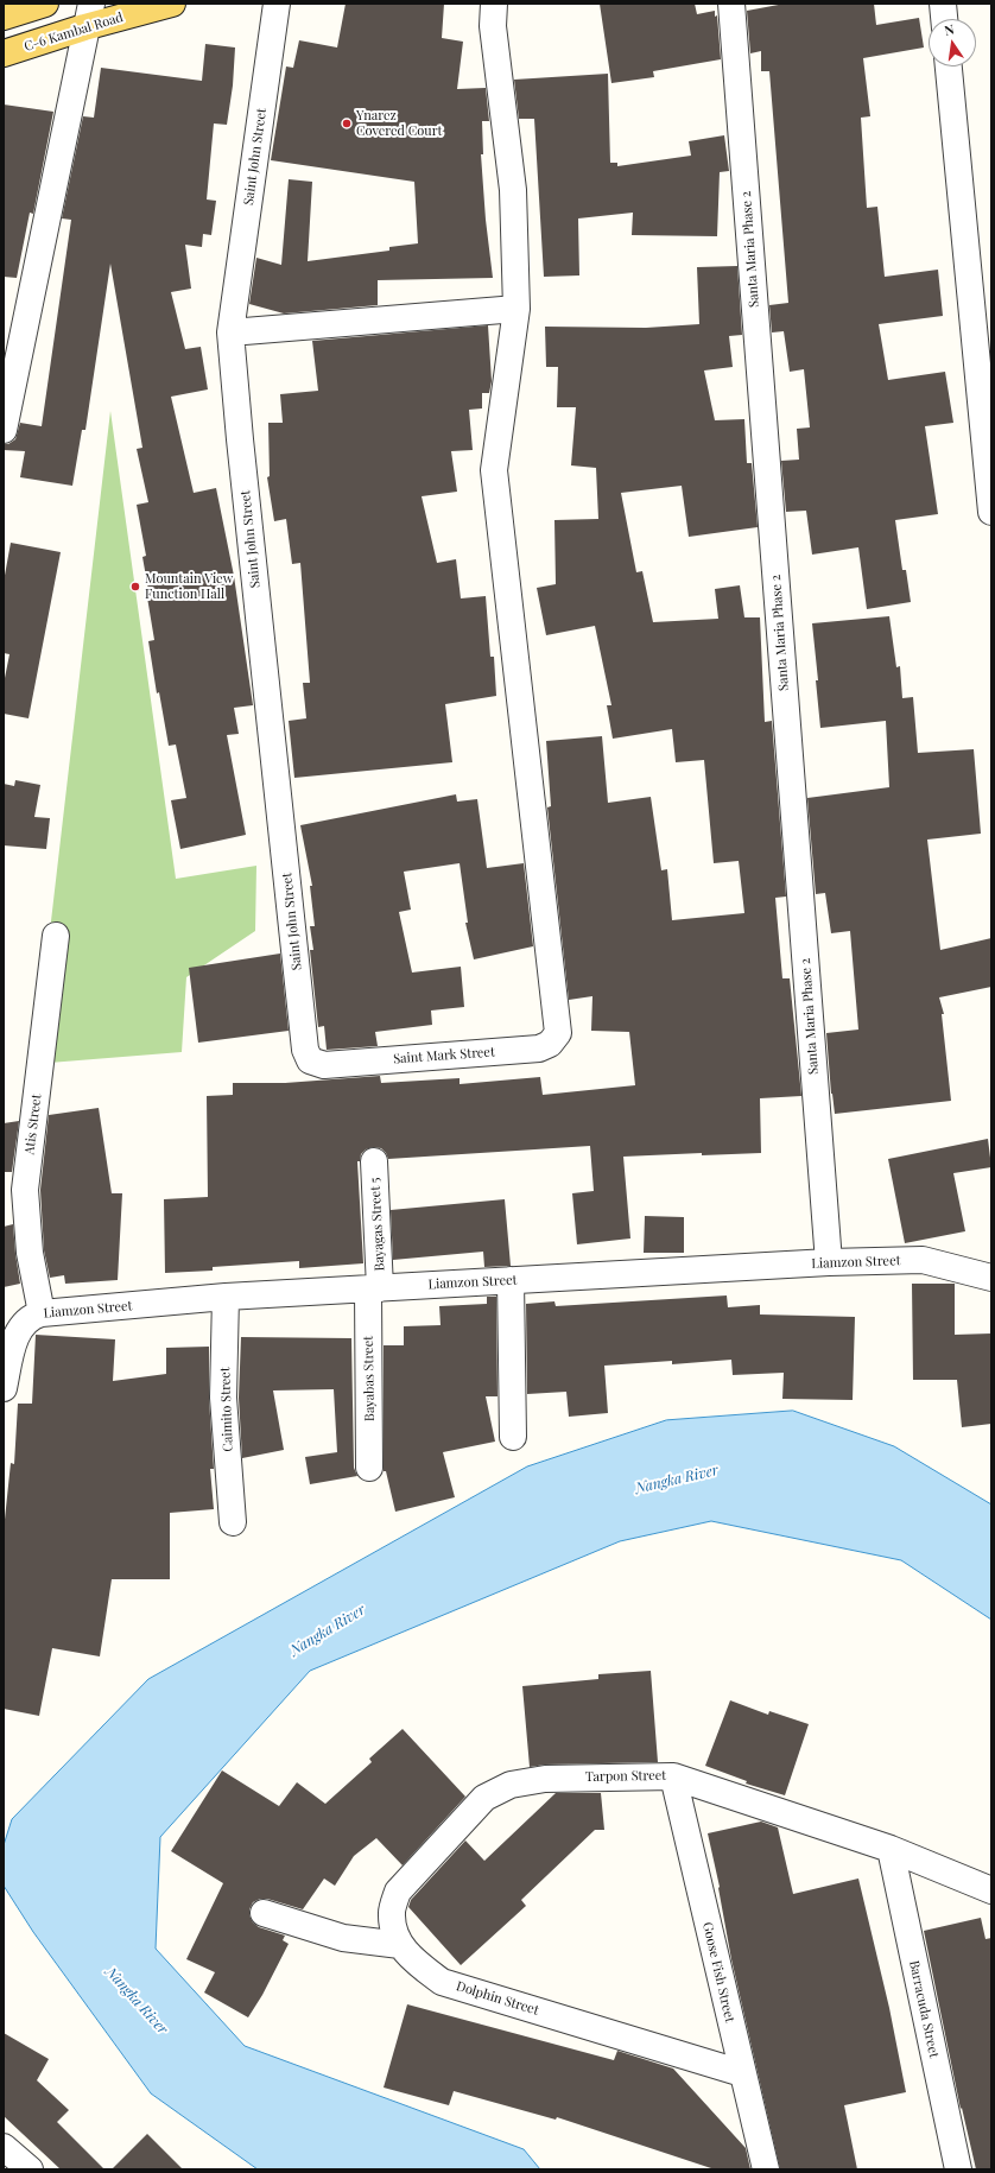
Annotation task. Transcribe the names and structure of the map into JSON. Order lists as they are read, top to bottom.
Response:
{
  "streets": {
    "main road": ["C-6 Kambal Road"],
    "street": [
      "Saint John Street",
      "Santa Maria Phase 2",
      "Saint Mark Street",
      "Atis Street",
      "Bayagas Street 5",
      "Liamzon Street",
      "Bayabas Street",
      "Caimito Street",
      "Tarpon Street",
      "Goose Fish Street",
      "Dolphin Street",
      "Barracuda Street"
    ]
  },
  "crossings": [
    ["Saint John Street", "Saint Mark Street"],
    ["Santa Maria Phase 2", "Liamzon Street"],
    ["Atis Street", "Liamzon Street"],
    ["Bayagas Street 5", "Liamzon Street"],
    ["Bayagas Street 5", "Bayabas Street"],
    ["Liamzon Street", "Bayabas Street"],
    ["Liamzon Street", "Caimito Street"],
    ["Tarpon Street", "Goose Fish Street"],
    ["Tarpon Street", "Dolphin Street"],
    ["Tarpon Street", "Barracuda Street"],
    ["Goose Fish Street", "Dolphin Street"]
  ],
  "water": ["Nangka River"],
  "places": ["Ynarez Covered Court", "Mountain View Function Hall"],
  "north": "top"
}
